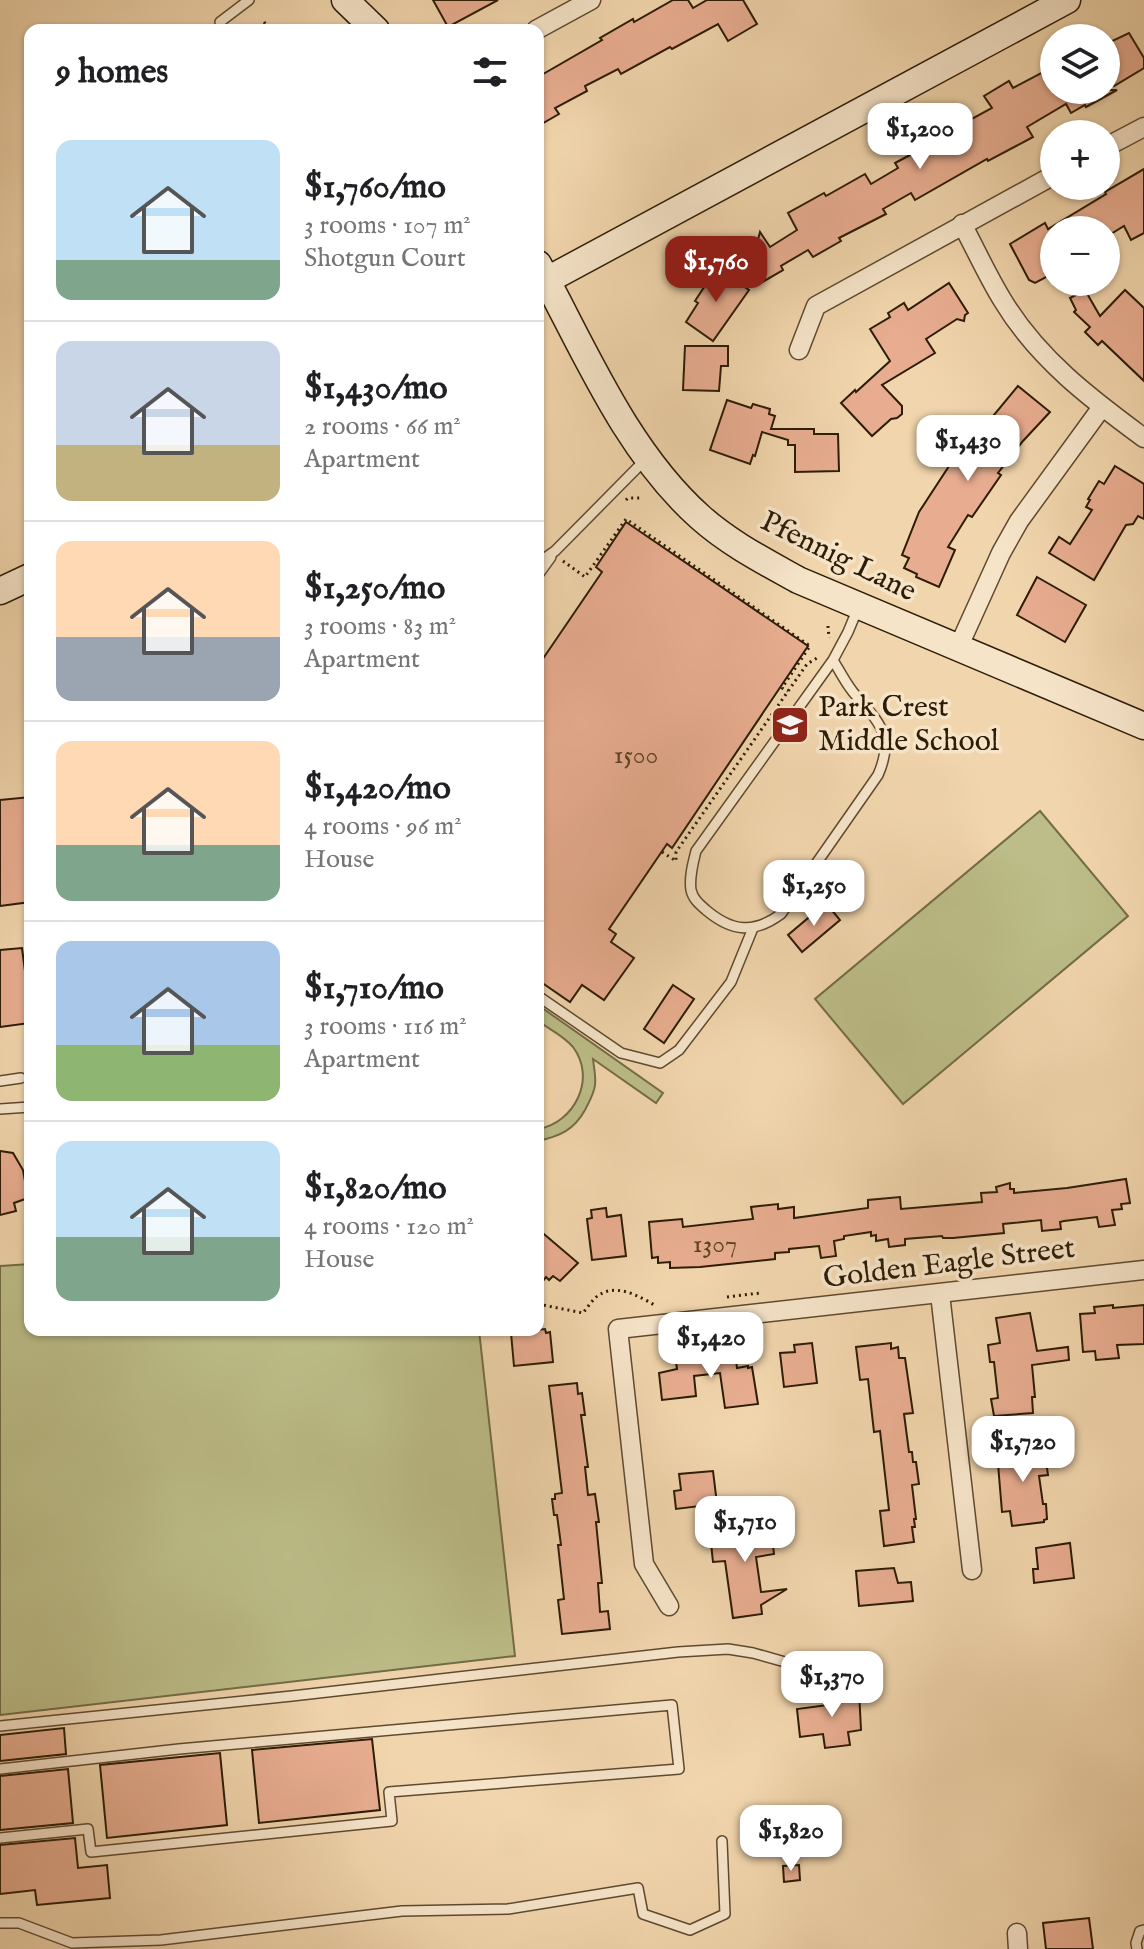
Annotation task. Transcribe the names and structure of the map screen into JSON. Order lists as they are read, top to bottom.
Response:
{
  "streets": {
    "street": ["Pfennig Lane", "Golden Eagle Street"]
  },
  "places": {
    "school or university": ["Park Crest Middle School"]
  },
  "house_numbers": ["1500", "1307"],
  "page": {
    "map_buttons": ["+", "−"],
    "heading": "9 homes",
    "price": [
      "$1,200",
      "$1,760",
      "$1,430",
      "$1,250",
      "$1,420",
      "$1,720",
      "$1,710",
      "$1,370",
      "$1,820"
    ],
    "list": [
      {
        "name": "$1,760/mo",
        "note": "3 rooms · 107 m² · Shotgun Court"
      },
      {
        "name": "$1,430/mo",
        "note": "2 rooms · 66 m² · Apartment"
      },
      {
        "name": "$1,250/mo",
        "note": "3 rooms · 83 m² · Apartment"
      },
      {
        "name": "$1,420/mo",
        "note": "4 rooms · 96 m² · House"
      },
      {
        "name": "$1,710/mo",
        "note": "3 rooms · 116 m² · Apartment"
      },
      {
        "name": "$1,820/mo",
        "note": "4 rooms · 120 m² · House"
      }
    ]
  }
}
